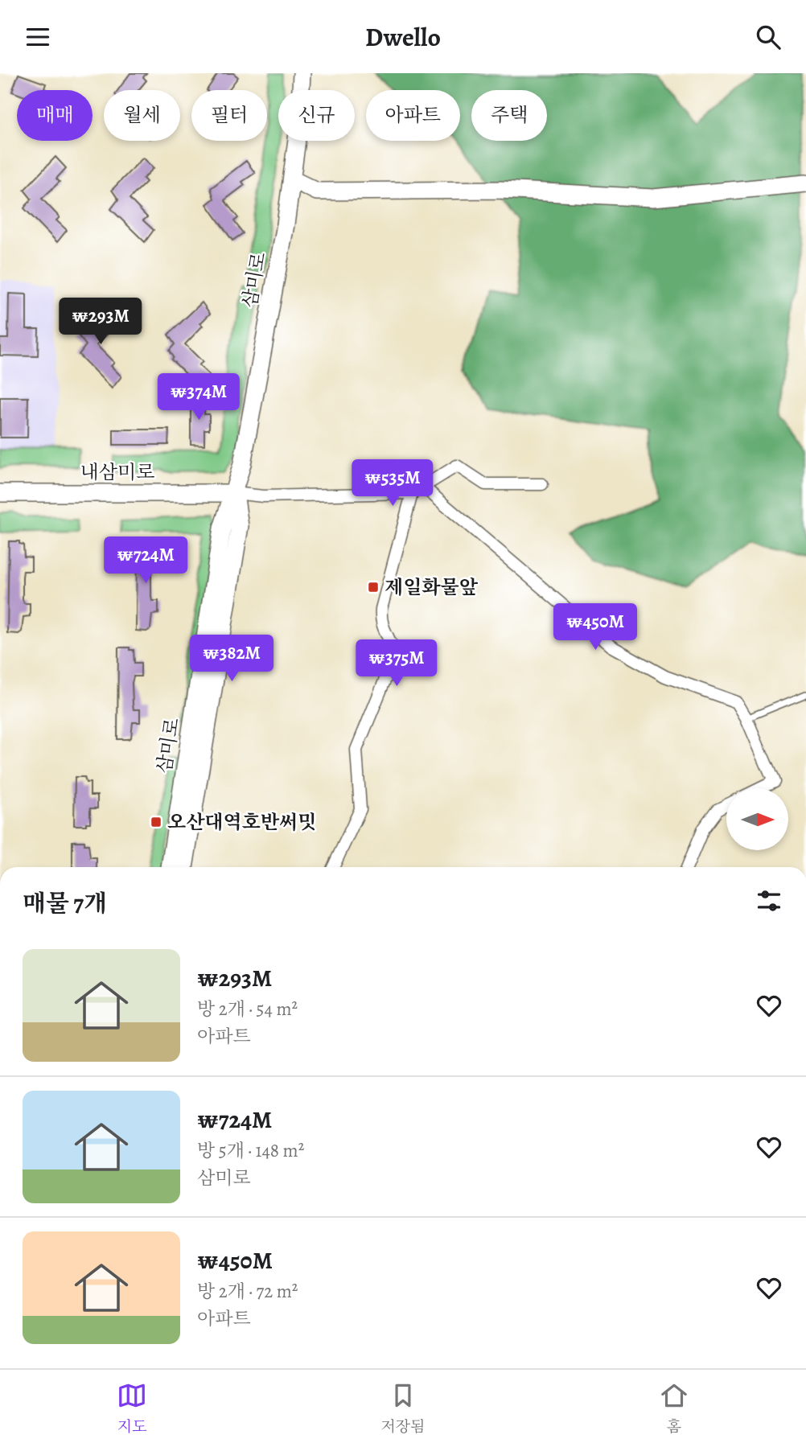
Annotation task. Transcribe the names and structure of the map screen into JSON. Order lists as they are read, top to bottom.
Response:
{
  "streets": {
    "street": ["삼미로", "내삼미로"]
  },
  "crossings": [
    ["삼미로", "내삼미로"]
  ],
  "places": {
    "transit": ["제일화물앞", "오산대역호반써밋"]
  },
  "north": "right",
  "page": {
    "header": "Dwello",
    "chip": [
      "매매",
      "월세",
      "필터",
      "신규",
      "아파트",
      "주택"
    ],
    "price": [
      "₩293M",
      "₩374M",
      "₩535M",
      "₩724M",
      "₩450M",
      "₩382M",
      "₩375M"
    ],
    "heading": "매물 7개",
    "list": [
      {
        "name": "₩293M",
        "note": "방 2개 · 54 m² · 아파트"
      },
      {
        "name": "₩724M",
        "note": "방 5개 · 148 m² · 삼미로"
      },
      {
        "name": "₩450M",
        "note": "방 2개 · 72 m² · 아파트"
      }
    ],
    "tabs": ["지도", "저장됨", "홈"]
  }
}
